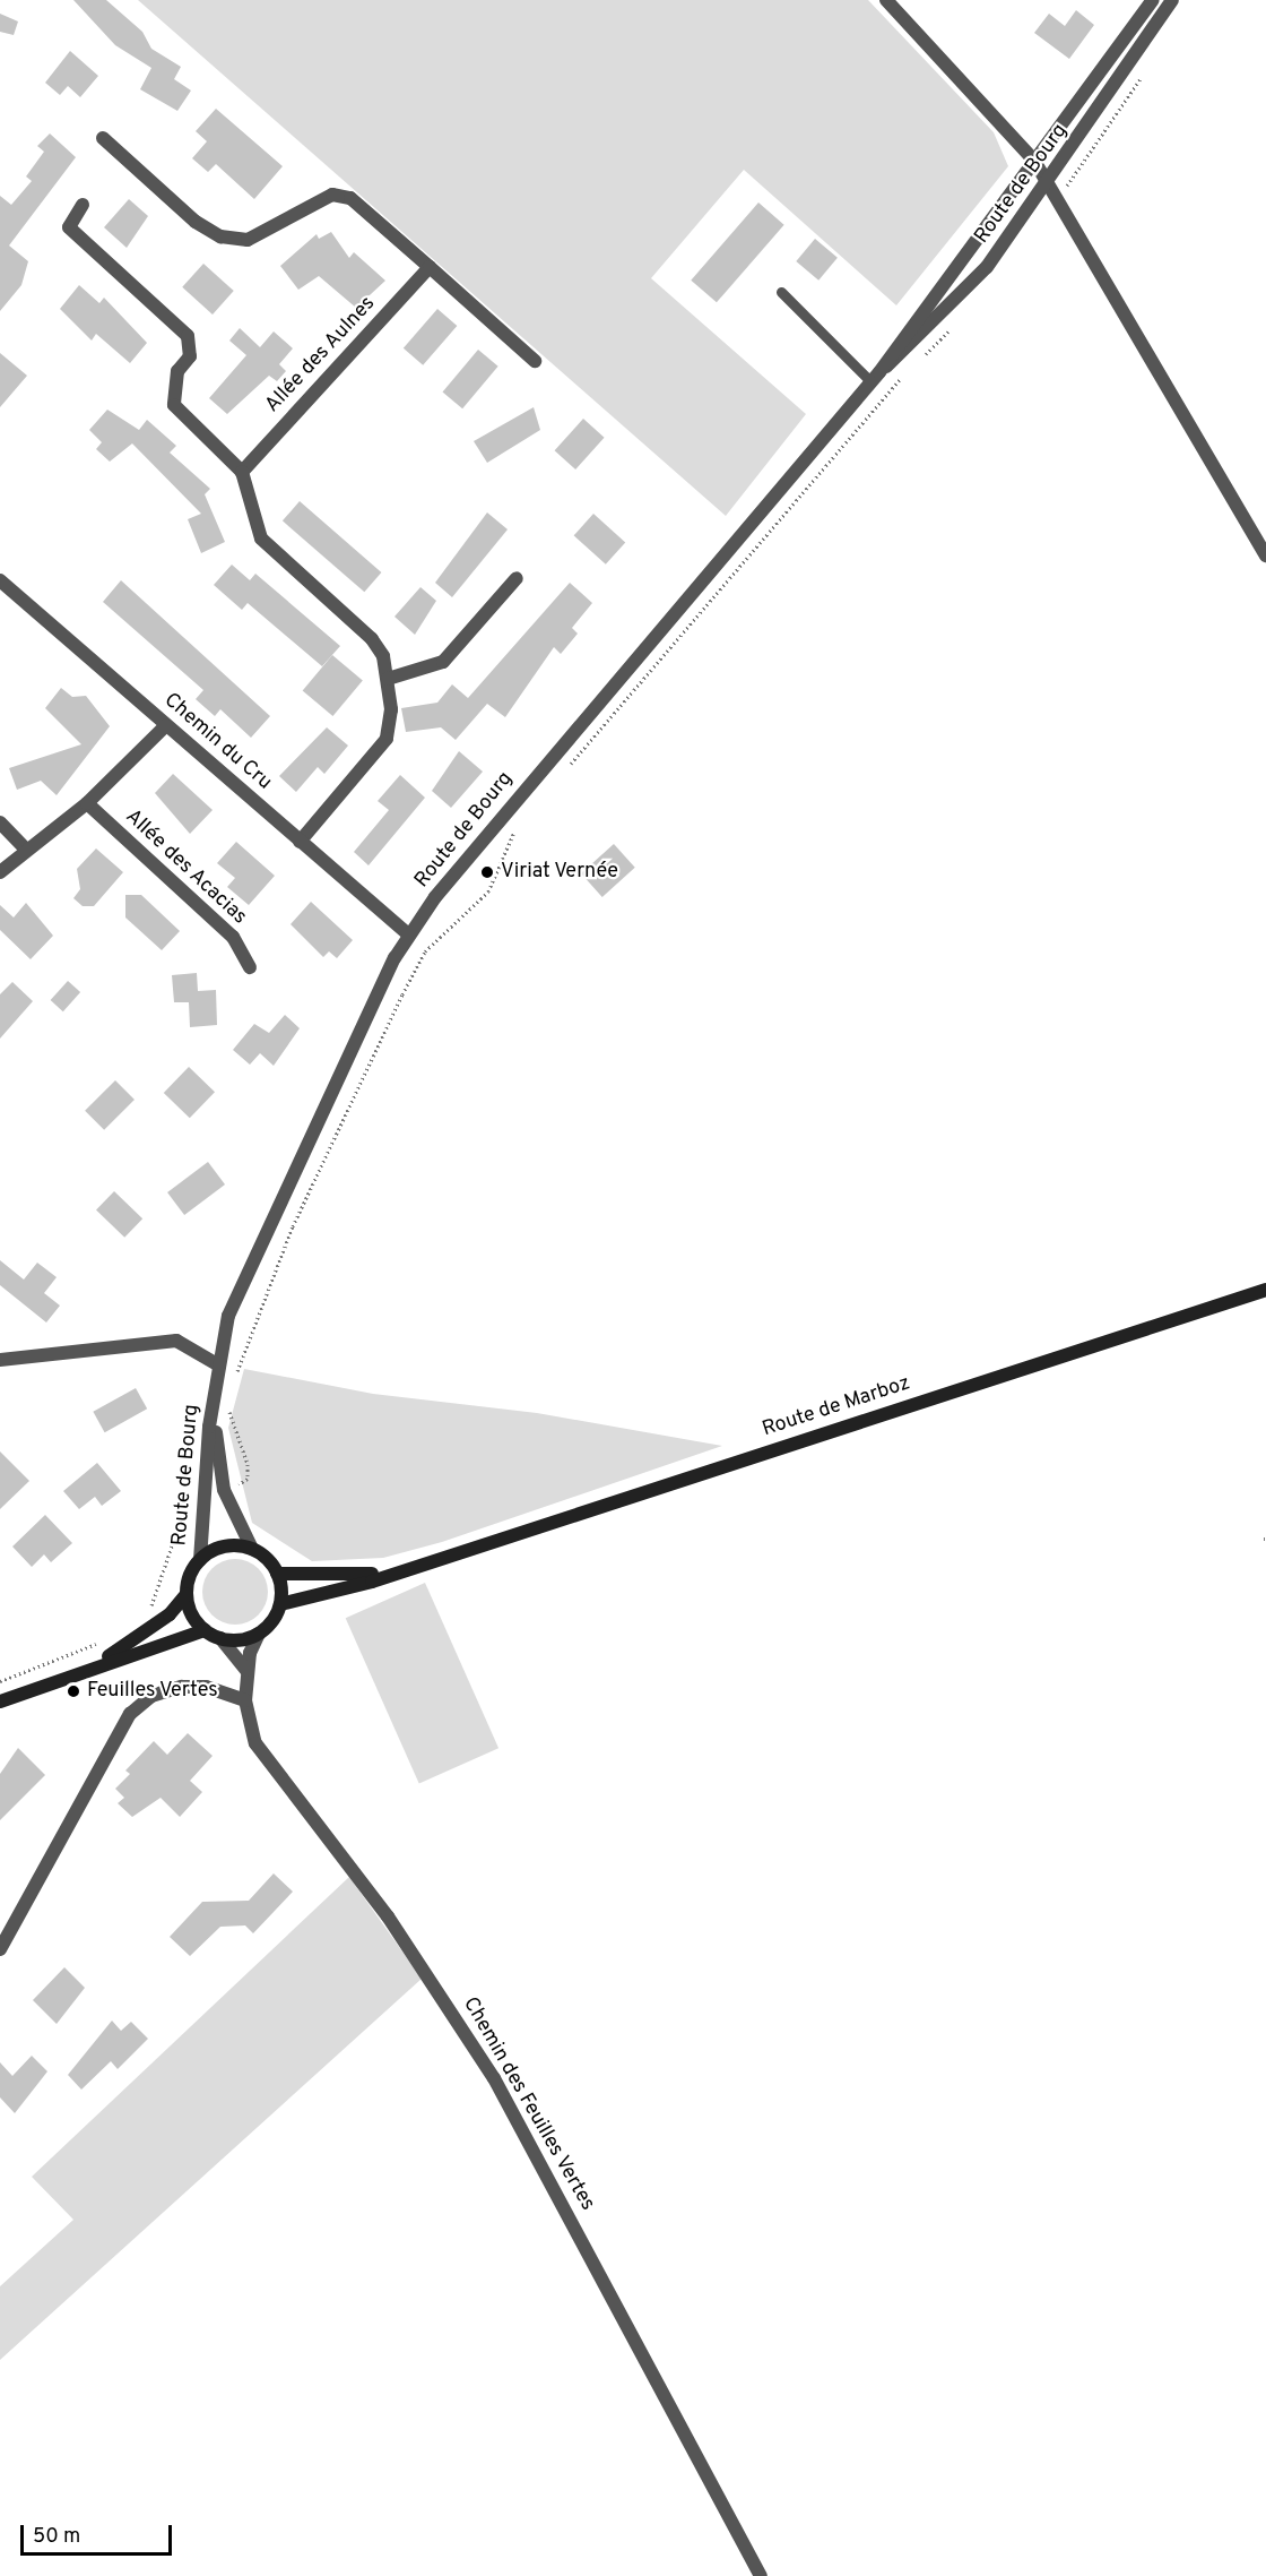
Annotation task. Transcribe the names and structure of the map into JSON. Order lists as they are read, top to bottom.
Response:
{
  "streets": {
    "main road": ["Route de Marboz"],
    "street": [
      "Route de Bourg",
      "Allée des Aulnes",
      "Chemin du Cru",
      "Allée des Acacias",
      "Chemin des Feuilles Vertes"
    ]
  },
  "crossings": [
    ["Route de Bourg", "Chemin du Cru"],
    ["Route de Bourg", "Route de Marboz"],
    ["Route de Bourg", "Chemin des Feuilles Vertes"],
    ["Route de Marboz", "Chemin des Feuilles Vertes"]
  ],
  "places": ["Viriat Vernée", "Feuilles Vertes"],
  "scale_bar": "50 m"
}
